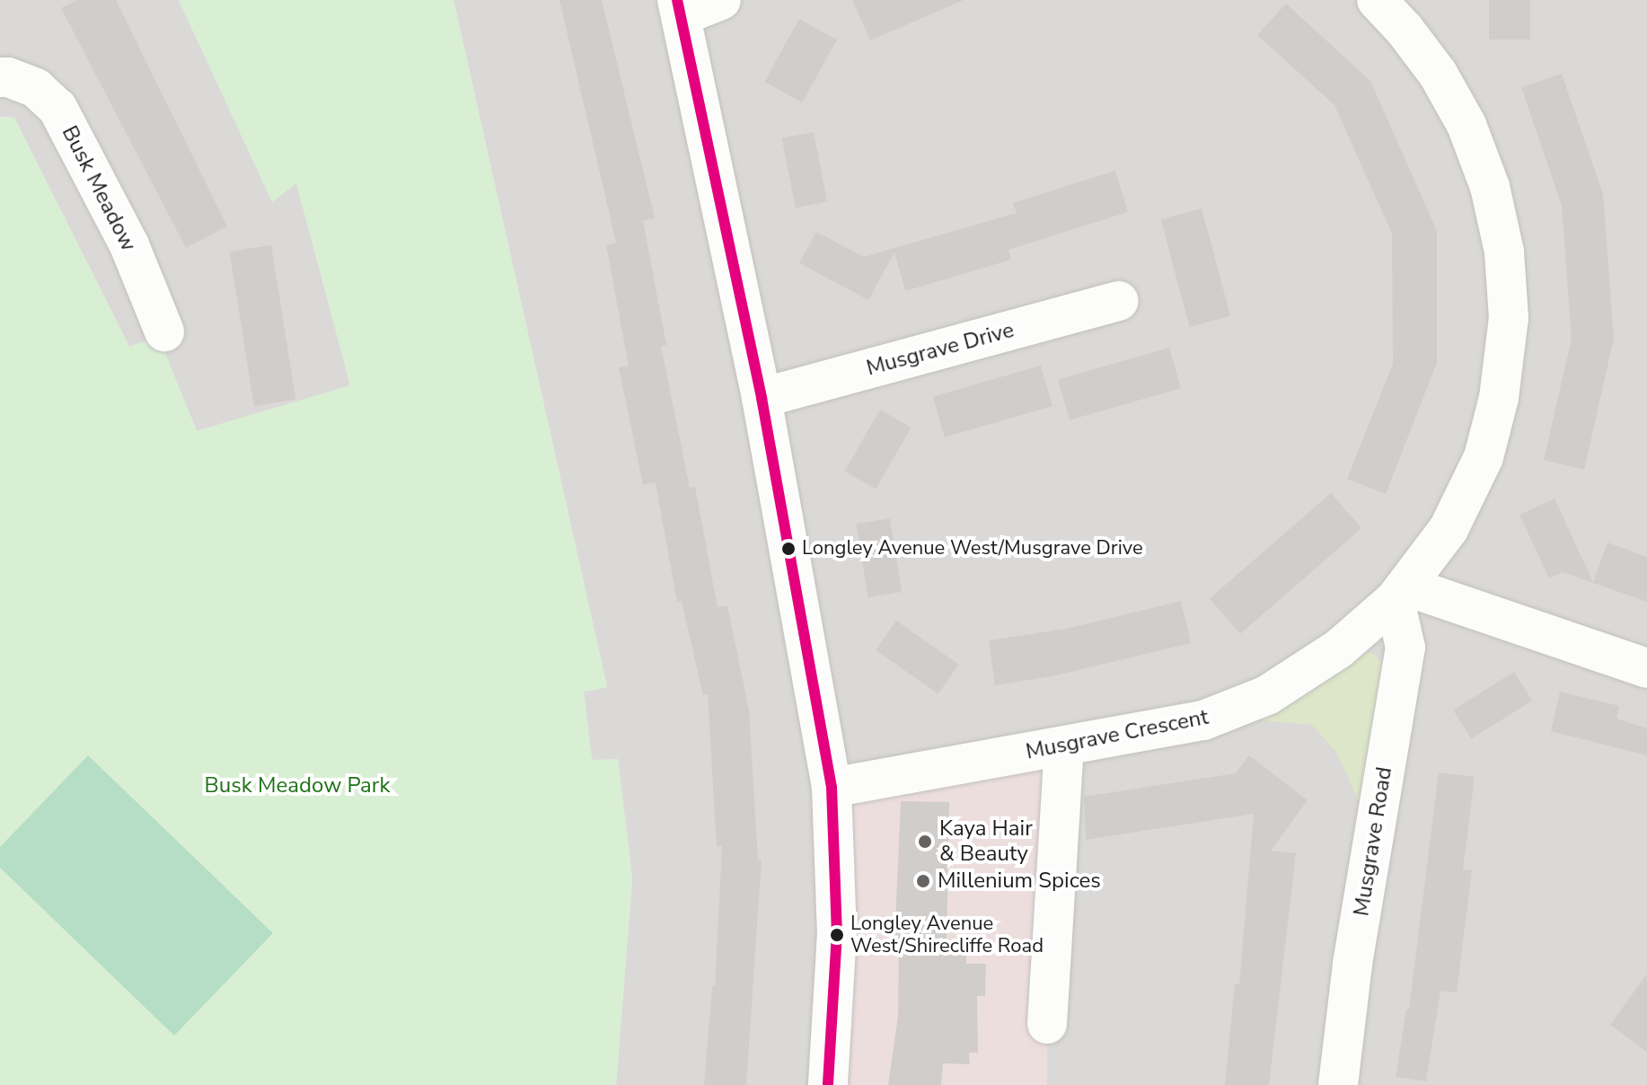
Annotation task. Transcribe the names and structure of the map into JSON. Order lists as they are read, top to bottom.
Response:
{
  "streets": {
    "street": [
      "Busk Meadow",
      "Musgrave Drive",
      "Musgrave Crescent",
      "Musgrave Road"
    ]
  },
  "crossings": [
    ["Musgrave Crescent", "Musgrave Road"]
  ],
  "parks": ["Busk Meadow Park"],
  "places": [
    "Longley Avenue West/Musgrave Drive",
    "Kaya Hair & Beauty",
    "Millenium Spices",
    "Longley Avenue West/Shirecliffe Road"
  ]
}
